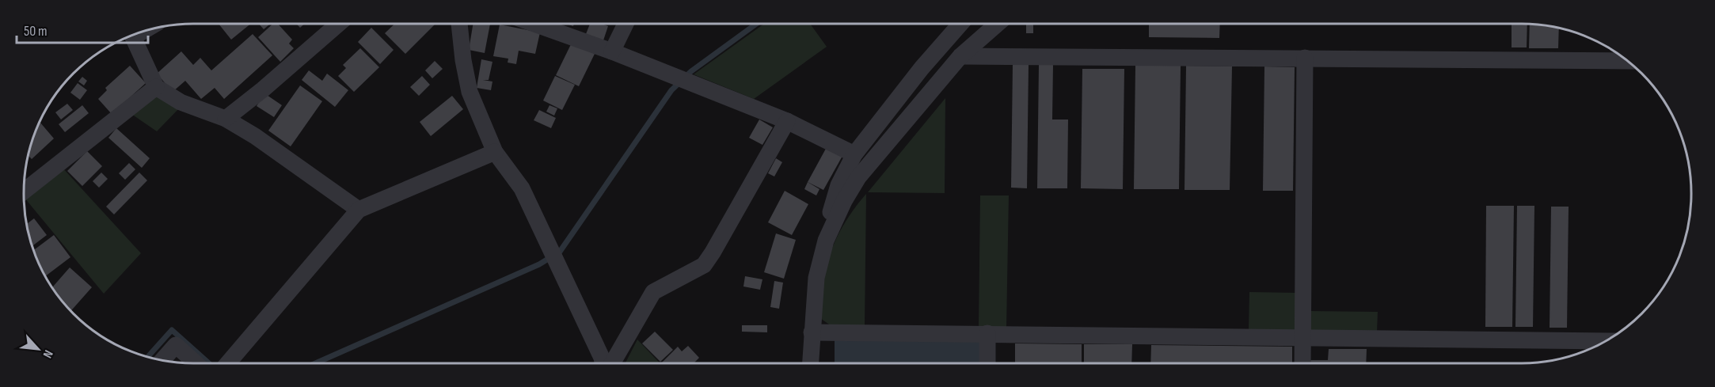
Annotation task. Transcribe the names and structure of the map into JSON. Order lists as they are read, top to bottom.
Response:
{
  "scale_bar": "50 m",
  "north": "bottom right"
}
